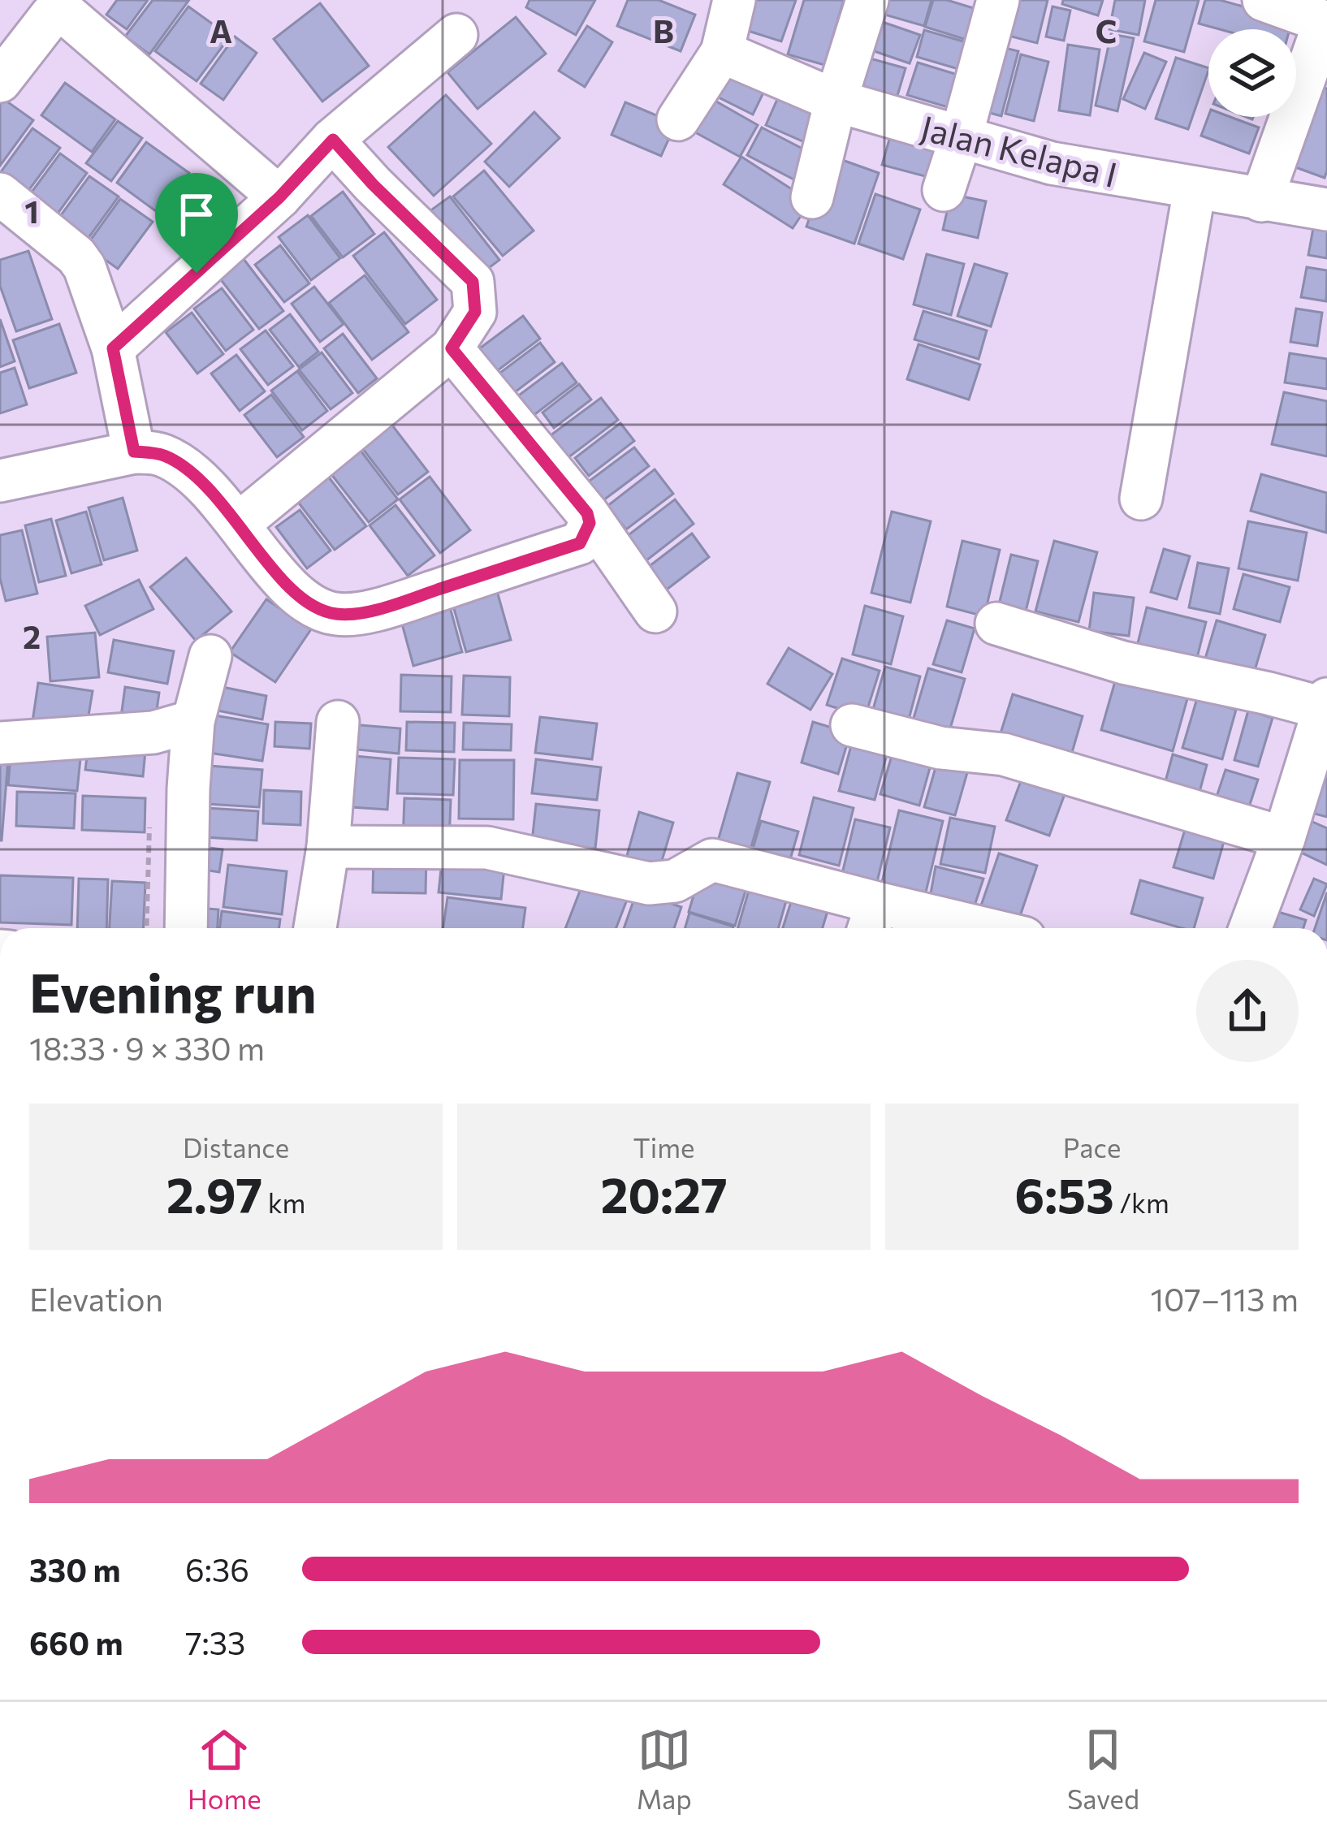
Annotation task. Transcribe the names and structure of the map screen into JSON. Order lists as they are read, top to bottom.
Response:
{
  "streets": {
    "street": ["Jalan Kelapa I"]
  },
  "page": {
    "heading": ["Evening run", "18:33 · 9 × 330 m"],
    "stats": [
      ["Distance", "2.97 km"],
      ["Time", "20:27"],
      ["Pace", "6:53 /km"]
    ],
    "chart": ["Elevation", "107–113 m"],
    "list": [
      {
        "name": "330 m",
        "note": "6:36"
      },
      {
        "name": "660 m",
        "note": "7:33"
      }
    ],
    "tabs": ["Home", "Map", "Saved"]
  },
  "grid": {
    "columns": ["A", "B", "C"],
    "rows": ["1", "2"]
  }
}
